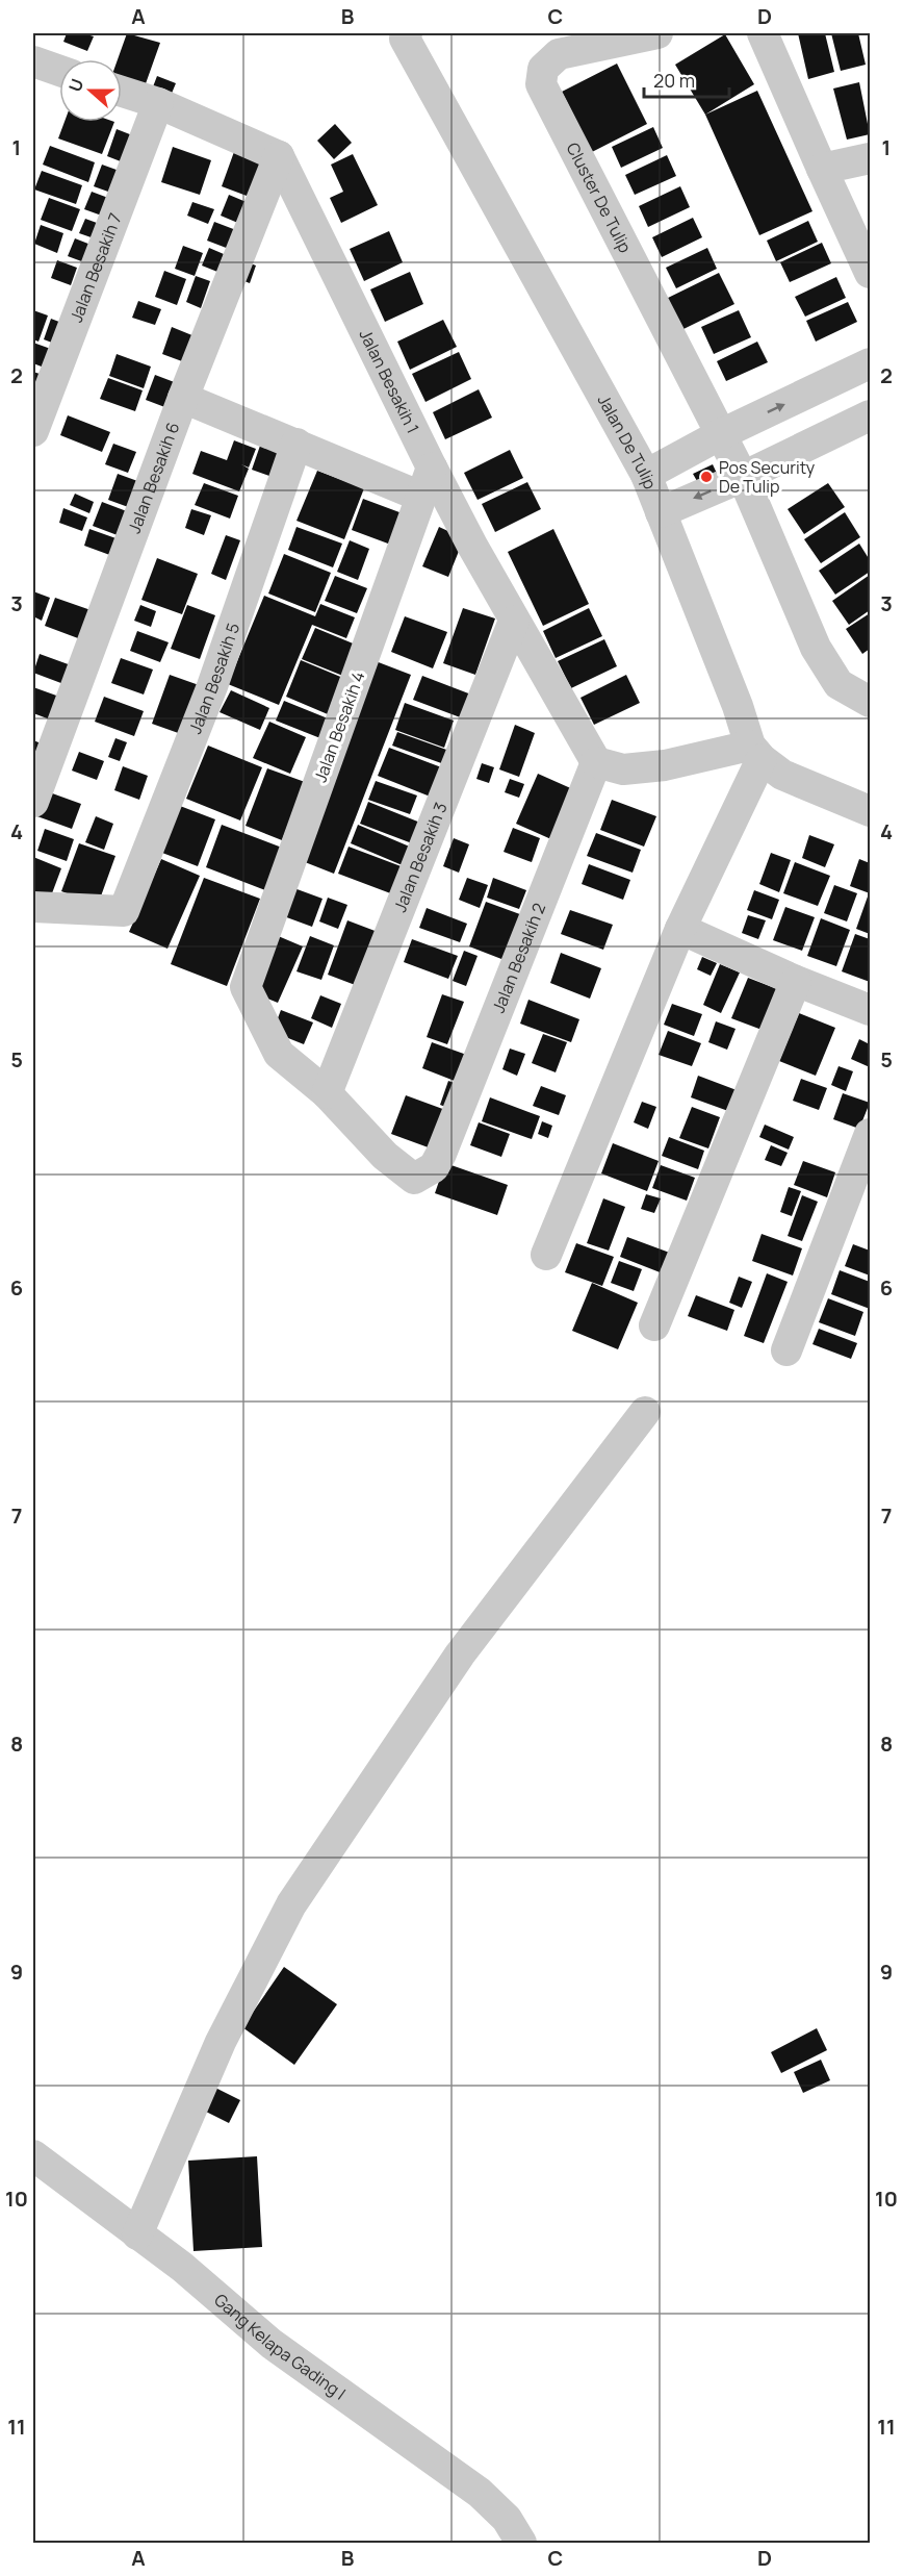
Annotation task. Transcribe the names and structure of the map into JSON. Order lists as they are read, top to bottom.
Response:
{
  "streets": {
    "street": [
      "Cluster De Tulip",
      "Jalan Besakih 7",
      "Jalan Besakih 1",
      "Jalan De Tulip",
      "Jalan Besakih 6",
      "Jalan Besakih 5",
      "Jalan Besakih 4",
      "Jalan Besakih 3",
      "Jalan Besakih 2",
      "Gang Kelapa Gading I"
    ]
  },
  "crossings": [
    ["Jalan Besakih 1", "Jalan Besakih 6"],
    ["Jalan Besakih 1", "Jalan Besakih 4"],
    ["Jalan Besakih 1", "Jalan Besakih 3"],
    ["Jalan Besakih 1", "Jalan Besakih 2"],
    ["Jalan Besakih 4", "Jalan Besakih 3"],
    ["Jalan Besakih 4", "Jalan Besakih 2"],
    ["Jalan Besakih 3", "Jalan Besakih 2"]
  ],
  "places": ["Pos Security De Tulip"],
  "scale_bar": "20 m",
  "north": "left",
  "grid": {
    "columns": [
      "A",
      "B",
      "C",
      "D"
    ],
    "rows": [
      "1",
      "2",
      "3",
      "4",
      "5",
      "6",
      "7",
      "8",
      "9",
      "10",
      "11"
    ]
  }
}
